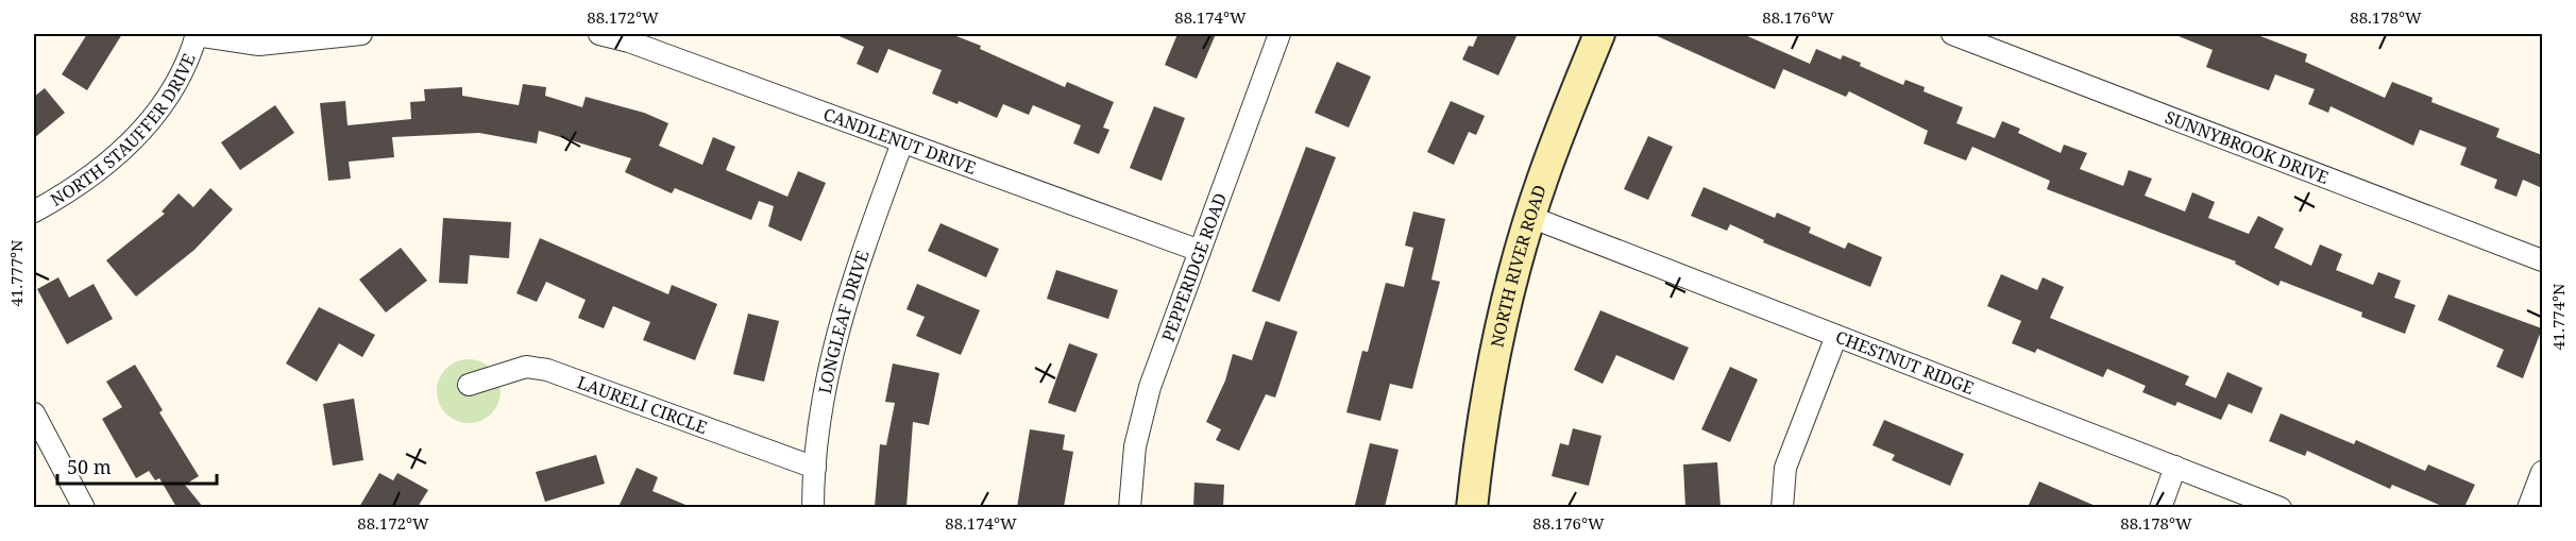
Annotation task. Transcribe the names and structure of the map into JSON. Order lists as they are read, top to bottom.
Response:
{
  "streets": {
    "street": [
      "NORTH STAUFFER DRIVE",
      "CANDLENUT DRIVE",
      "SUNNYBROOK DRIVE",
      "NORTH RIVER ROAD",
      "PEPPERIDGE ROAD",
      "LONGLEAF DRIVE",
      "CHESTNUT RIDGE",
      "LAURELI CIRCLE"
    ]
  },
  "crossings": [
    ["CANDLENUT DRIVE", "PEPPERIDGE ROAD"],
    ["CANDLENUT DRIVE", "LONGLEAF DRIVE"],
    ["NORTH RIVER ROAD", "CHESTNUT RIDGE"],
    ["LONGLEAF DRIVE", "LAURELI CIRCLE"]
  ],
  "scale_bar": "50 m",
  "coordinates": [
    "88.172°W",
    "88.174°W",
    "88.176°W",
    "88.178°W",
    "41.777°N",
    "41.774°N"
  ]
}
